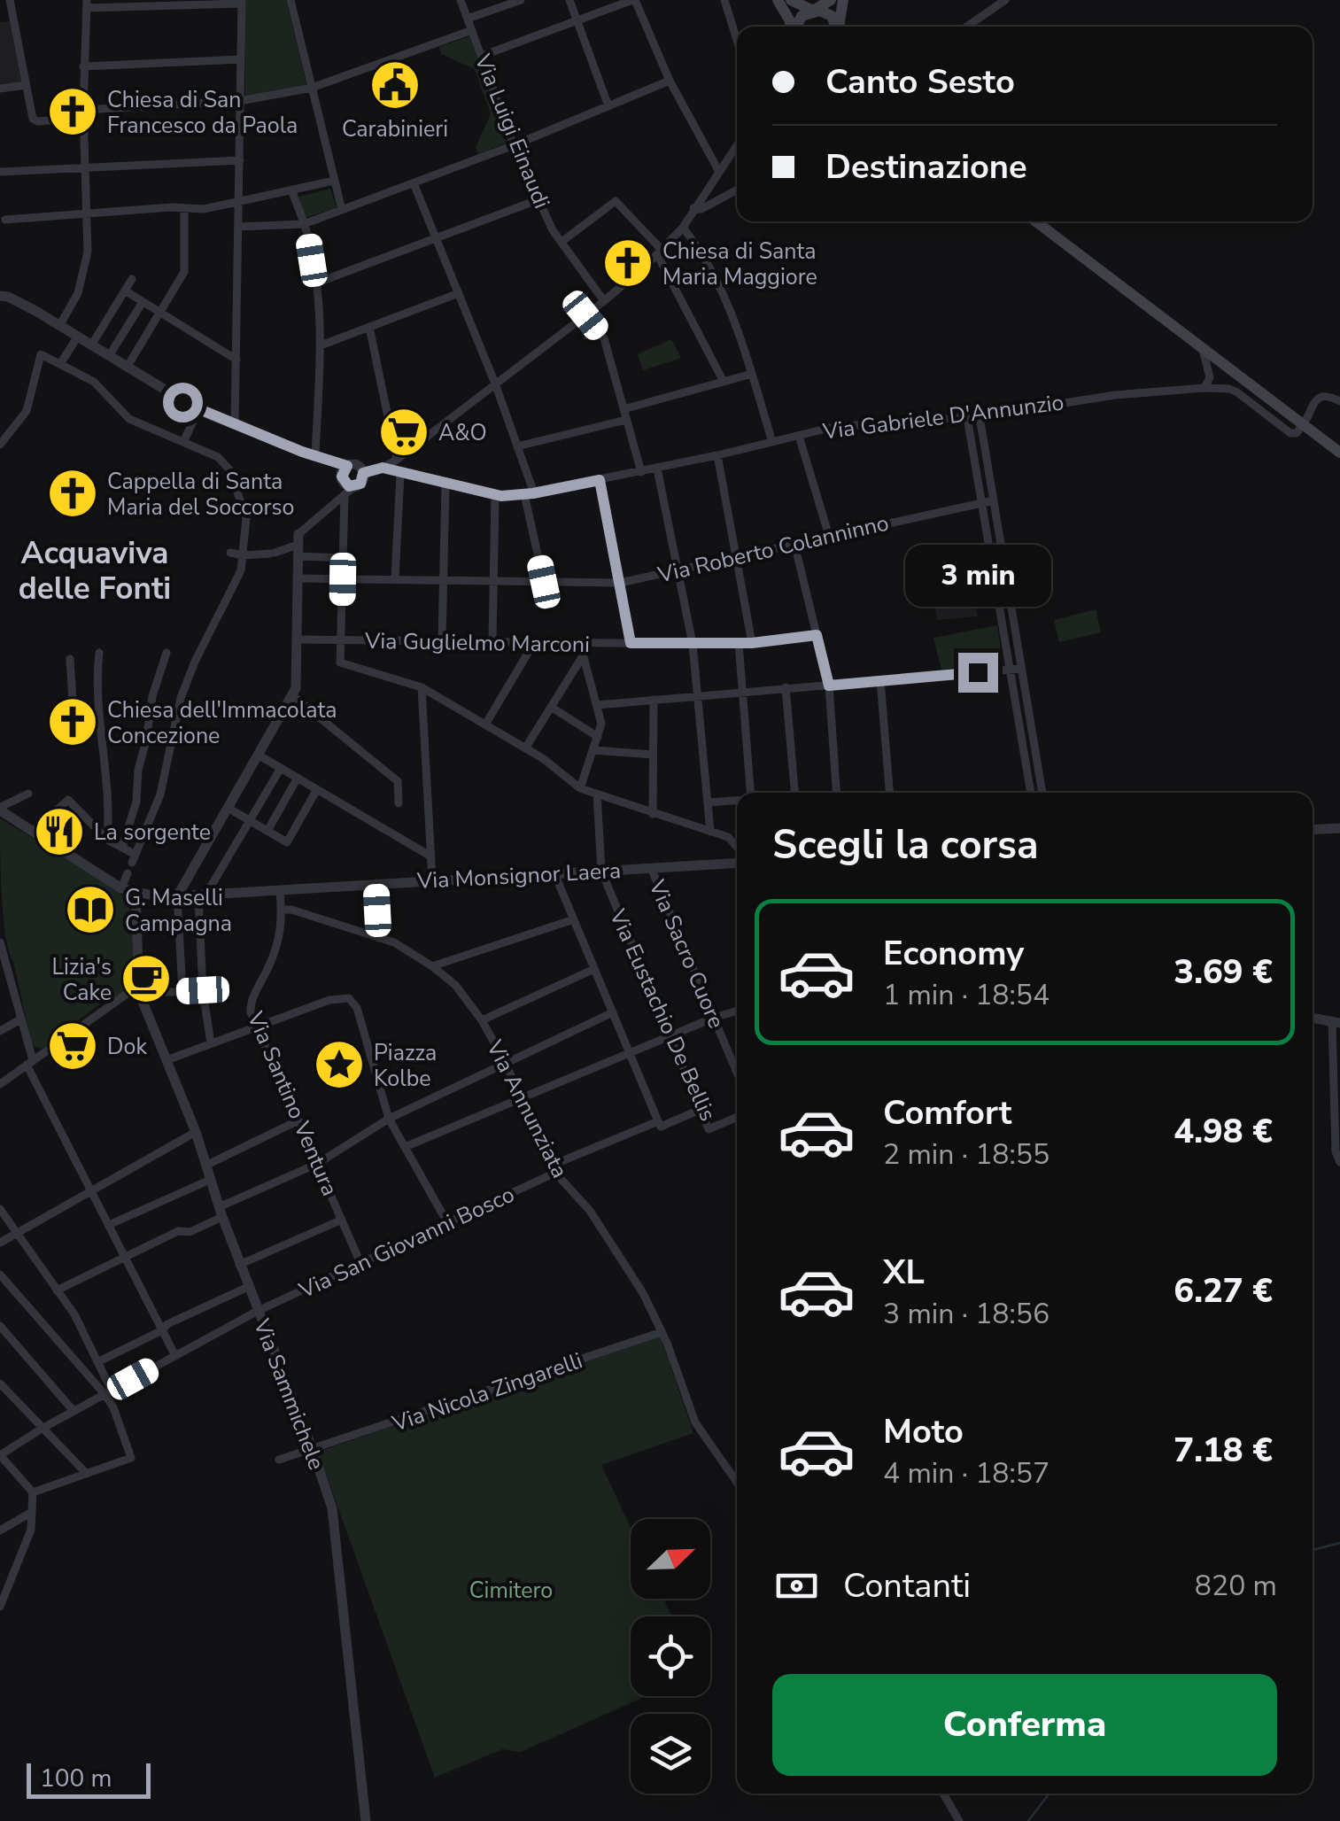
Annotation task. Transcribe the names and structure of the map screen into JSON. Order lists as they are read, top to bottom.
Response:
{
  "streets": {
    "street": [
      "Via Luigi Einaudi",
      "Via Gabriele D'Annunzio",
      "Via Roberto Colanninno",
      "Via Guglielmo Marconi",
      "Via Monsignor Laera",
      "Via Sacro Cuore",
      "Via Eustachio De Bellis",
      "Via Santino Ventura",
      "Via Annunziata",
      "Via San Giovanni Bosco",
      "Via Nicola Zingarelli",
      "Via Sammichele"
    ]
  },
  "crossings": [
    ["Via Monsignor Laera", "Via Sacro Cuore"],
    ["Via Monsignor Laera", "Via Eustachio De Bellis"],
    ["Via Monsignor Laera", "Via Santino Ventura"],
    ["Via Eustachio De Bellis", "Via San Giovanni Bosco"],
    ["Via Santino Ventura", "Via Annunziata"],
    ["Via Santino Ventura", "Via San Giovanni Bosco"],
    ["Via Annunziata", "Via San Giovanni Bosco"],
    ["Via Annunziata", "Via Nicola Zingarelli"],
    ["Via San Giovanni Bosco", "Via Sammichele"],
    ["Via Nicola Zingarelli", "Via Sammichele"]
  ],
  "districts": ["Acquaviva delle Fonti"],
  "parks": ["Cimitero"],
  "places": {
    "public building": ["Carabinieri"],
    "church": [
      "Chiesa di San Francesco da Paola",
      "Chiesa di Santa Maria Maggiore",
      "Cappella di Santa Maria del Soccorso",
      "Chiesa dell'Immacolata Concezione"
    ],
    "supermarket": ["A&O", "Dok"],
    "restaurant": ["La sorgente"],
    "library": ["G. Maselli Campagna"],
    "cafe": ["Lizia's Cake"],
    "place": ["Piazza Kolbe"]
  },
  "scale_bar": "100 m",
  "north": "top right",
  "page": {
    "banner": ["Canto Sesto", "Destinazione"],
    "bubble": "3 min",
    "heading": "Scegli la corsa",
    "list": [
      {
        "name": "Economy",
        "note": "1 min · 18:54",
        "value": "3.69 €"
      },
      {
        "name": "Comfort",
        "note": "2 min · 18:55",
        "value": "4.98 €"
      },
      {
        "name": "XL",
        "note": "3 min · 18:56",
        "value": "6.27 €"
      },
      {
        "name": "Moto",
        "note": "4 min · 18:57",
        "value": "7.18 €"
      }
    ],
    "pay": ["Contanti", "820 m"],
    "buttons": "Conferma",
    "scale": "100 m"
  }
}
